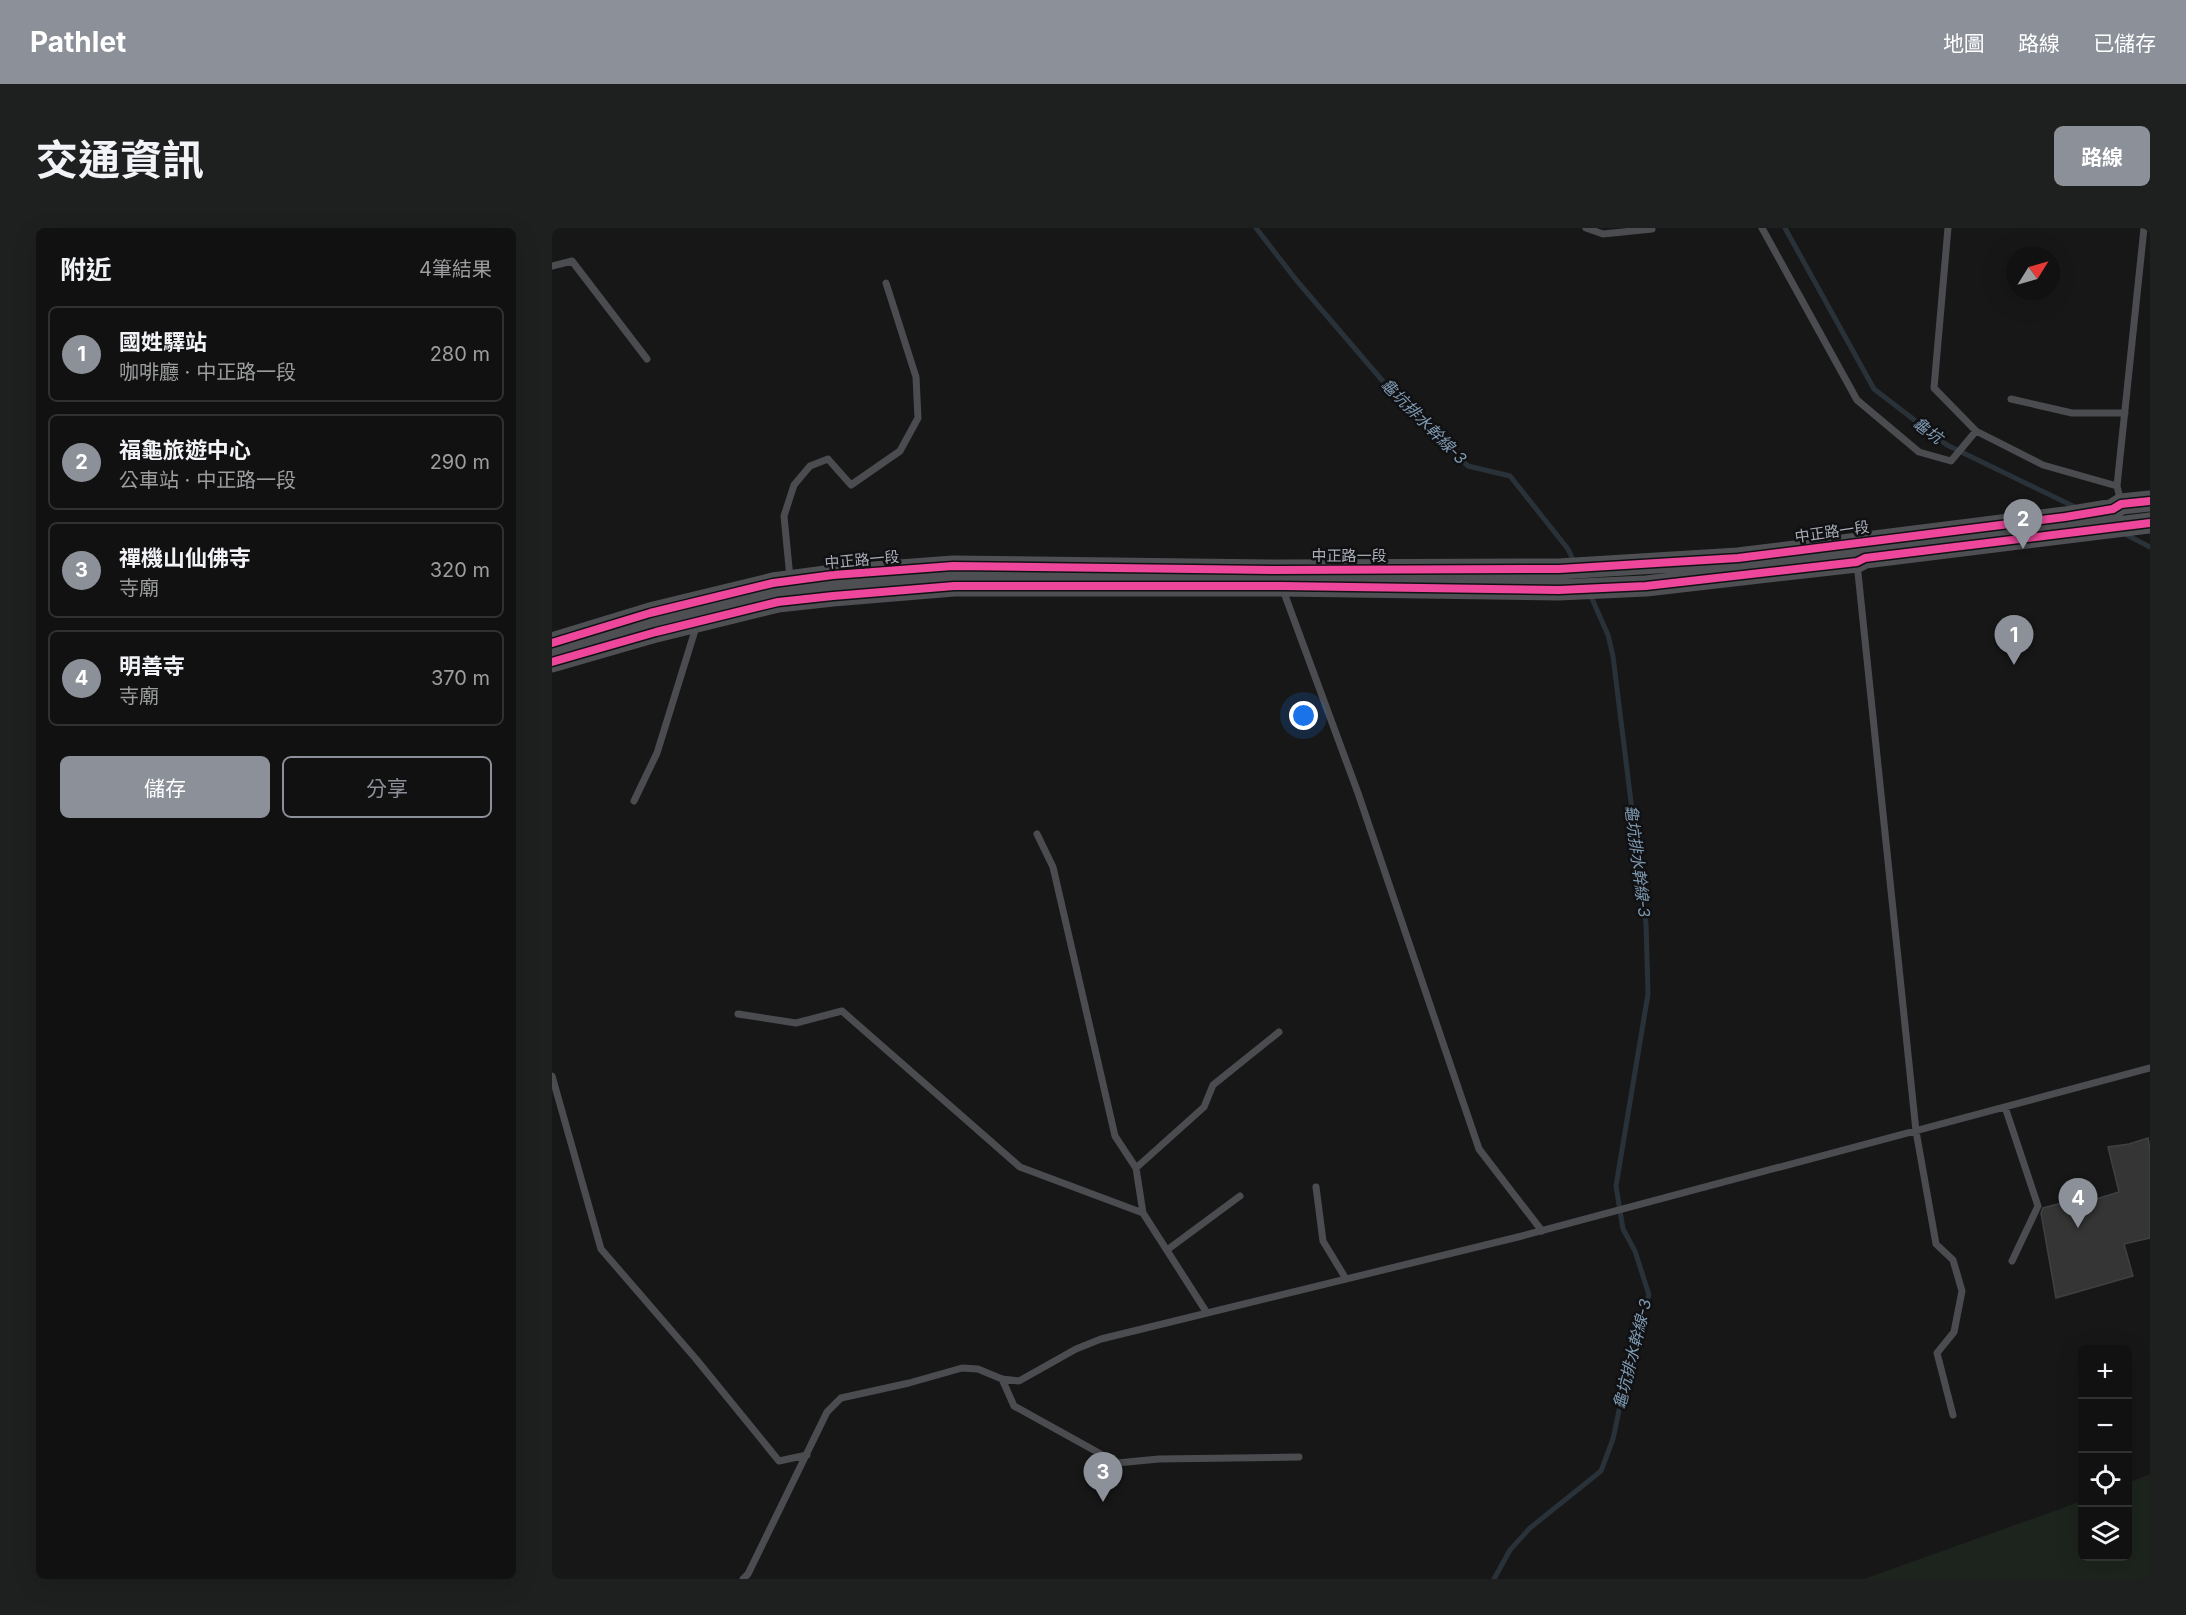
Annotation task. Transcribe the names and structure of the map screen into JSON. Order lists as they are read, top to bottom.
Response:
{
  "streets": {
    "main road": ["中正路一段"]
  },
  "water": ["龜坑排水幹線-3", "龜坑"],
  "north": "top right",
  "page": {
    "header": "Pathlet",
    "nav": ["地圖", "路線", "已儲存"],
    "title": "交通資訊",
    "buttons": [
      "路線",
      ["儲存", "分享"]
    ],
    "heading": ["附近", "4筆結果"],
    "list": [
      {
        "mark": "1",
        "name": "國姓驛站",
        "note": "咖啡廳 · 中正路一段",
        "value": "280 m"
      },
      {
        "mark": "2",
        "name": "福龜旅遊中心",
        "note": "公車站 · 中正路一段",
        "value": "290 m"
      },
      {
        "mark": "3",
        "name": "禪機山仙佛寺",
        "note": "寺廟",
        "value": "320 m"
      },
      {
        "mark": "4",
        "name": "明善寺",
        "note": "寺廟",
        "value": "370 m"
      }
    ],
    "pins": [
      "2",
      "1",
      "4",
      "3"
    ],
    "map_buttons": ["+", "−"]
  }
}
